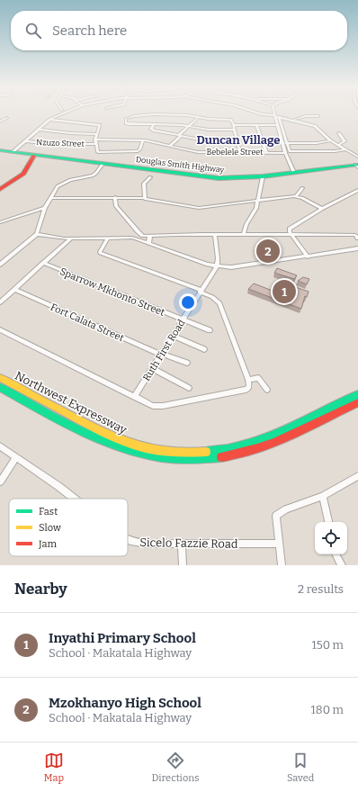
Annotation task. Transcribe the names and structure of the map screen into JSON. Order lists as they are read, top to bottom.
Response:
{
  "streets": {
    "street": [
      "Nzuzo Street",
      "Bebelele Street",
      "Douglas Smith Highway",
      "Sparrow Mkhonto Street",
      "Fort Calata Street",
      "Ruth First Road",
      "Northwest Expressway",
      "Sicelo Fazzie Road"
    ]
  },
  "crossings": [
    ["Sparrow Mkhonto Street", "Ruth First Road"],
    ["Fort Calata Street", "Ruth First Road"]
  ],
  "districts": ["Duncan Village"],
  "legend": ["Fast", "Slow", "Jam"],
  "page": {
    "search": "Search here",
    "pins": ["2", "1"],
    "heading": ["Nearby", "2 results"],
    "list": [
      {
        "mark": "1",
        "name": "Inyathi Primary School",
        "note": "School · Makatala Highway",
        "value": "150 m"
      },
      {
        "mark": "2",
        "name": "Mzokhanyo High School",
        "note": "School · Makatala Highway",
        "value": "180 m"
      }
    ],
    "nav": ["Map", "Directions", "Saved"]
  }
}
